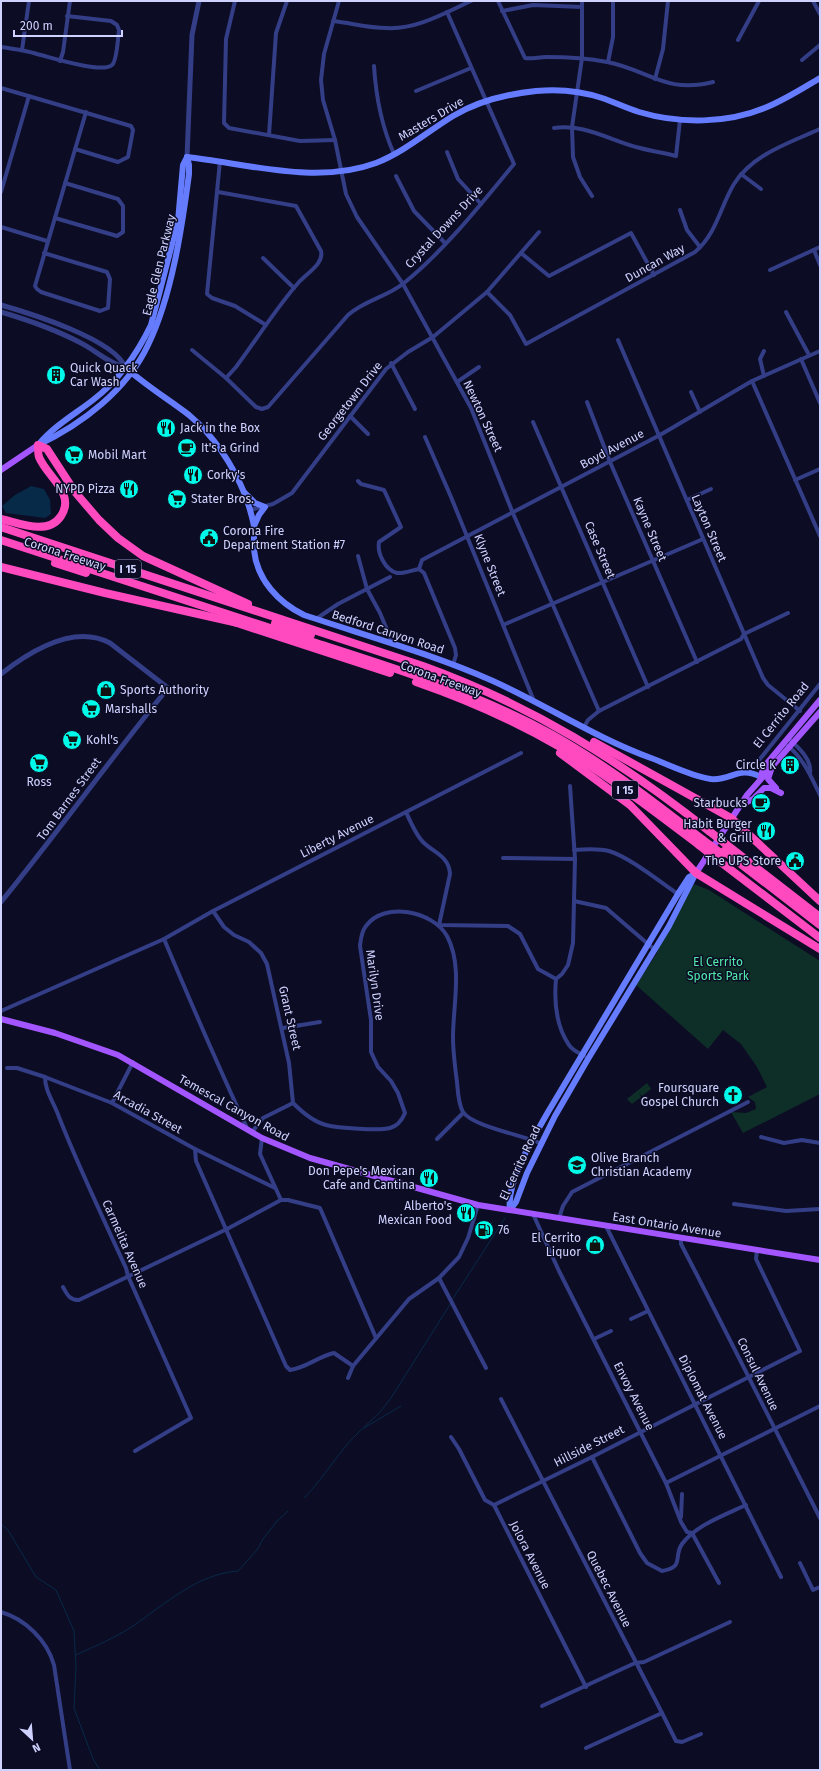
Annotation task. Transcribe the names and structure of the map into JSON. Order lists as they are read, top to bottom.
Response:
{
  "streets": {
    "highway": ["Corona Freeway", "I 15"],
    "main road": [
      "Masters Drive",
      "Eagle Glen Parkway",
      "Bedford Canyon Road",
      "El Cerrito Road",
      "Temescal Canyon Road",
      "East Ontario Avenue"
    ],
    "street": [
      "Crystal Downs Drive",
      "Duncan Way",
      "Georgetown Drive",
      "Newton Street",
      "Boyd Avenue",
      "Layton Street",
      "Kayne Street",
      "Case Street",
      "Klyne Street",
      "Tom Barnes Street",
      "Liberty Avenue",
      "Marilyn Drive",
      "Grant Street",
      "Arcadia Street",
      "Carmelita Avenue",
      "Consul Avenue",
      "Envoy Avenue",
      "Diplomat Avenue",
      "Hillside Street",
      "Jolora Avenue",
      "Quebec Avenue"
    ]
  },
  "crossings": [
    ["Masters Drive", "Crystal Downs Drive"],
    ["Masters Drive", "Eagle Glen Parkway"],
    ["Masters Drive", "Newton Street"],
    ["Crystal Downs Drive", "Newton Street"],
    ["Duncan Way", "Georgetown Drive"],
    ["Eagle Glen Parkway", "Bedford Canyon Road"],
    ["Georgetown Drive", "Newton Street"],
    ["Georgetown Drive", "Bedford Canyon Road"],
    ["Newton Street", "Boyd Avenue"],
    ["Boyd Avenue", "Layton Street"],
    ["Boyd Avenue", "Kayne Street"],
    ["Boyd Avenue", "Case Street"],
    ["Boyd Avenue", "Klyne Street"],
    ["Layton Street", "El Cerrito Road"],
    ["Klyne Street", "Bedford Canyon Road"],
    ["Bedford Canyon Road", "El Cerrito Road"],
    ["El Cerrito Road", "Temescal Canyon Road"],
    ["El Cerrito Road", "East Ontario Avenue"],
    ["Liberty Avenue", "Grant Street"],
    ["Marilyn Drive", "Grant Street"],
    ["Temescal Canyon Road", "East Ontario Avenue"],
    ["Arcadia Street", "Carmelita Avenue"],
    ["East Ontario Avenue", "Consul Avenue"],
    ["East Ontario Avenue", "Envoy Avenue"],
    ["East Ontario Avenue", "Diplomat Avenue"],
    ["East Ontario Avenue", "Hillside Street"],
    ["Consul Avenue", "Hillside Street"],
    ["Envoy Avenue", "Hillside Street"],
    ["Diplomat Avenue", "Hillside Street"],
    ["Hillside Street", "Jolora Avenue"],
    ["Hillside Street", "Quebec Avenue"]
  ],
  "parks": ["El Cerrito Sports Park"],
  "places": {
    "building": ["Quick Quack Car Wash", "Circle K"],
    "restaurant": [
      "Jack in the Box",
      "Corky's",
      "NYPD Pizza",
      "Habit Burger & Grill",
      "Don Pepe's Mexican Cafe and Cantina",
      "Alberto's Mexican Food"
    ],
    "cafe": ["It's a Grind", "Starbucks"],
    "supermarket": [
      "Mobil Mart",
      "Stater Bros.",
      "Marshalls",
      "Kohl's",
      "Ross"
    ],
    "public building": ["Corona Fire Department Station #7", "The UPS Store"],
    "shop": ["Sports Authority", "El Cerrito Liquor"],
    "church": ["Foursquare Gospel Church"],
    "school or university": ["Olive Branch Christian Academy"],
    "fuel station": ["76"]
  },
  "scale_bar": "200 m",
  "north": "bottom right"
}
